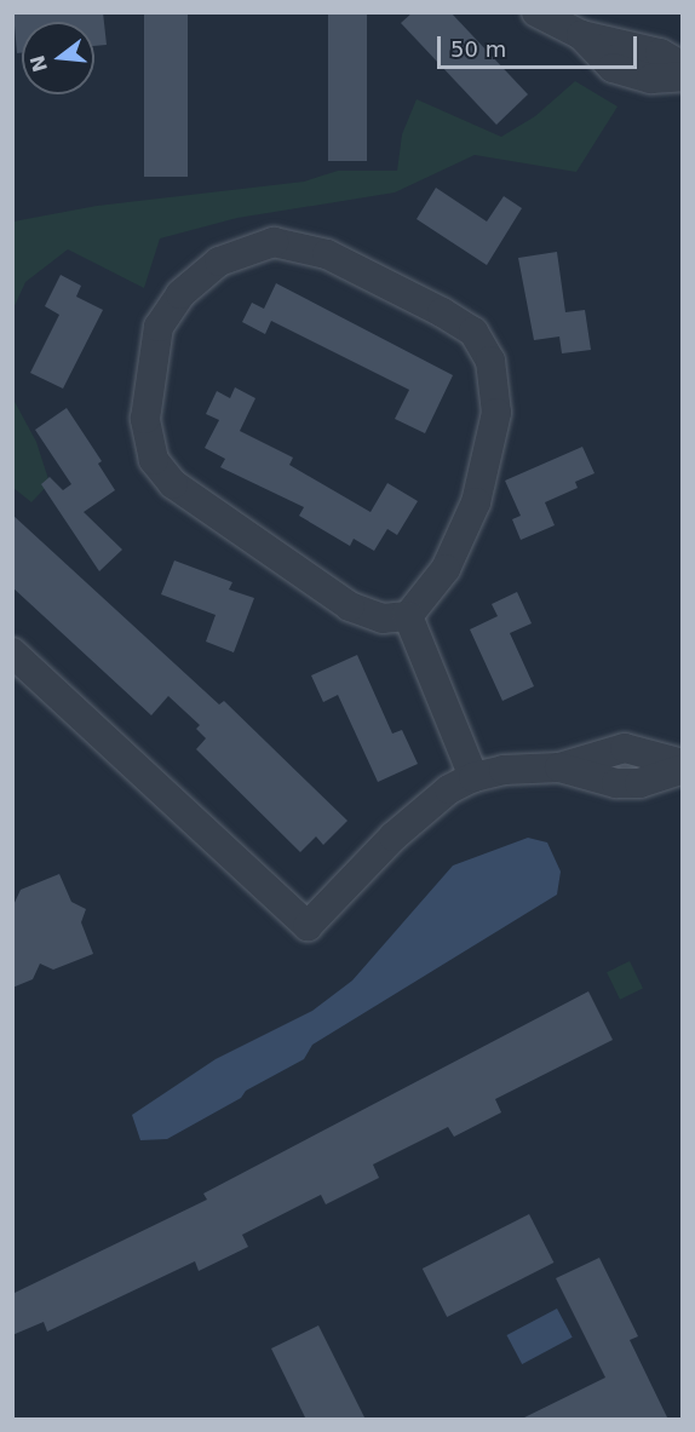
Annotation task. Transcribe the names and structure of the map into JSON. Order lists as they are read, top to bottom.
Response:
{
  "scale_bar": "50 m",
  "north": "left"
}
